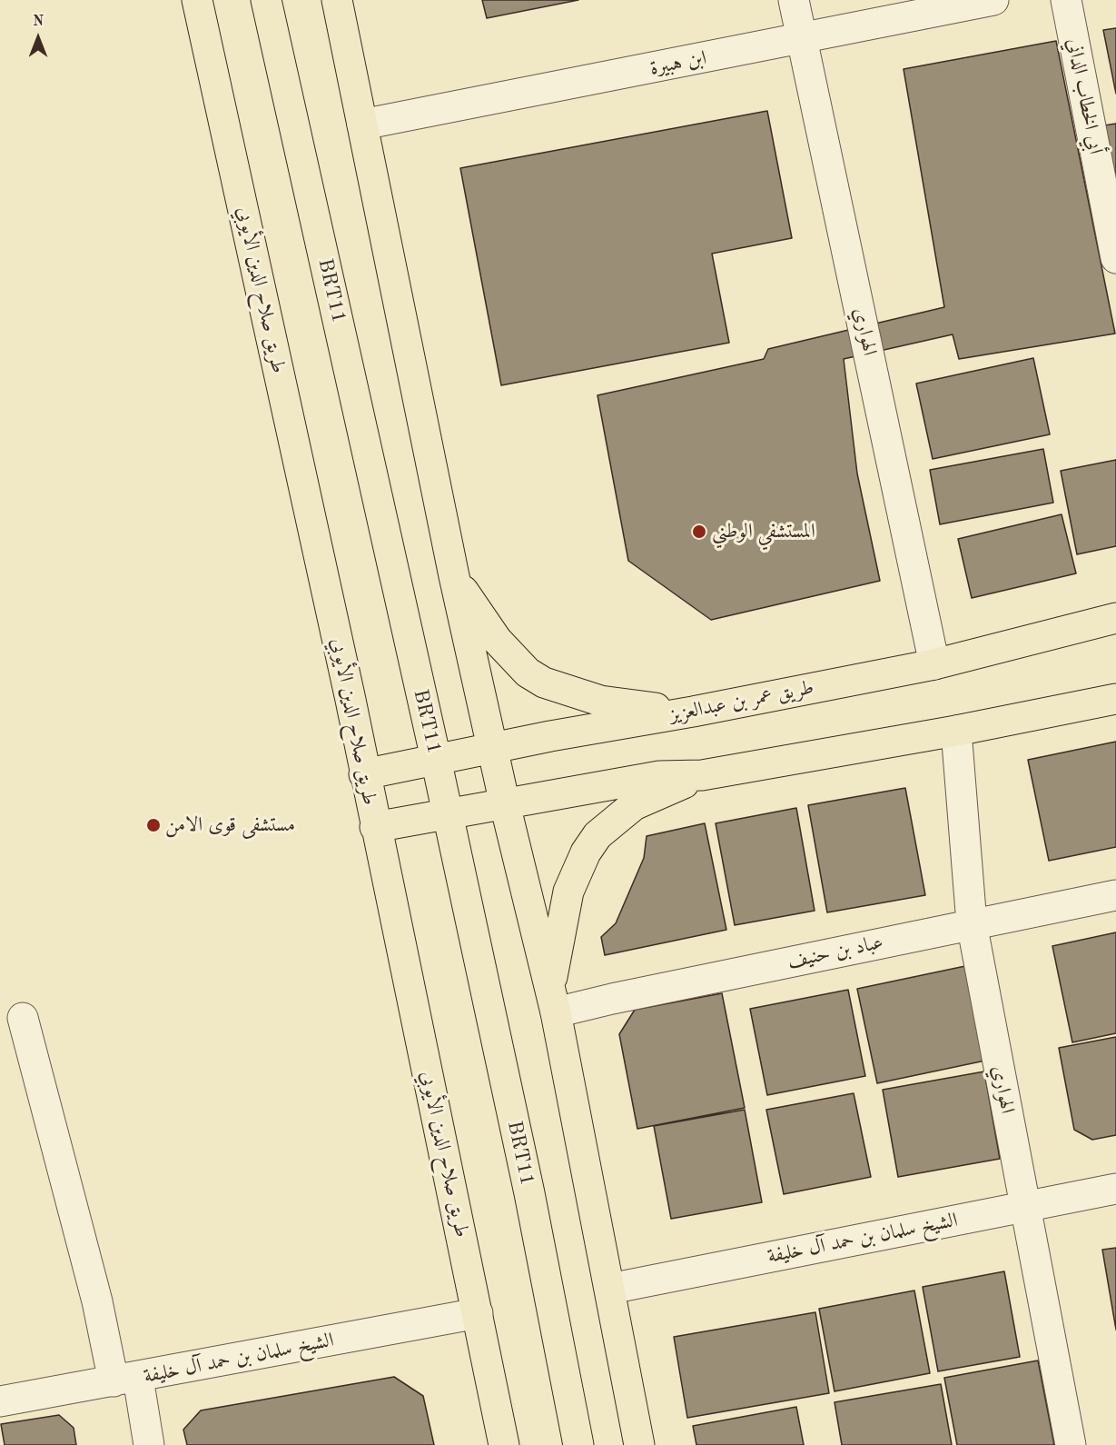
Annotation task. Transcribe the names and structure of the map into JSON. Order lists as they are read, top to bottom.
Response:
{
  "streets": {
    "main road": ["طريق صلاح الدين الأيوبي", "BRT11", "طريق عمر بن عبدالعزيز"],
    "street": [
      "ابن هبيرة",
      "أبي الخطاب الداني",
      "الهواري",
      "عباد بن حنيف",
      "الشيخ سلمان بن حمد آل خليفة"
    ]
  },
  "crossings": [
    ["ابن هبيرة", "الهواري"],
    ["طريق صلاح الدين الأيوبي", "طريق عمر بن عبدالعزيز"],
    ["طريق صلاح الدين الأيوبي", "الشيخ سلمان بن حمد آل خليفة"],
    ["BRT11", "طريق عمر بن عبدالعزيز"],
    ["الهواري", "طريق عمر بن عبدالعزيز"],
    ["الهواري", "عباد بن حنيف"],
    ["الهواري", "الشيخ سلمان بن حمد آل خليفة"]
  ],
  "places": ["المستشفي الوطني", "مستشفى قوى الامن"],
  "north": "top"
}
